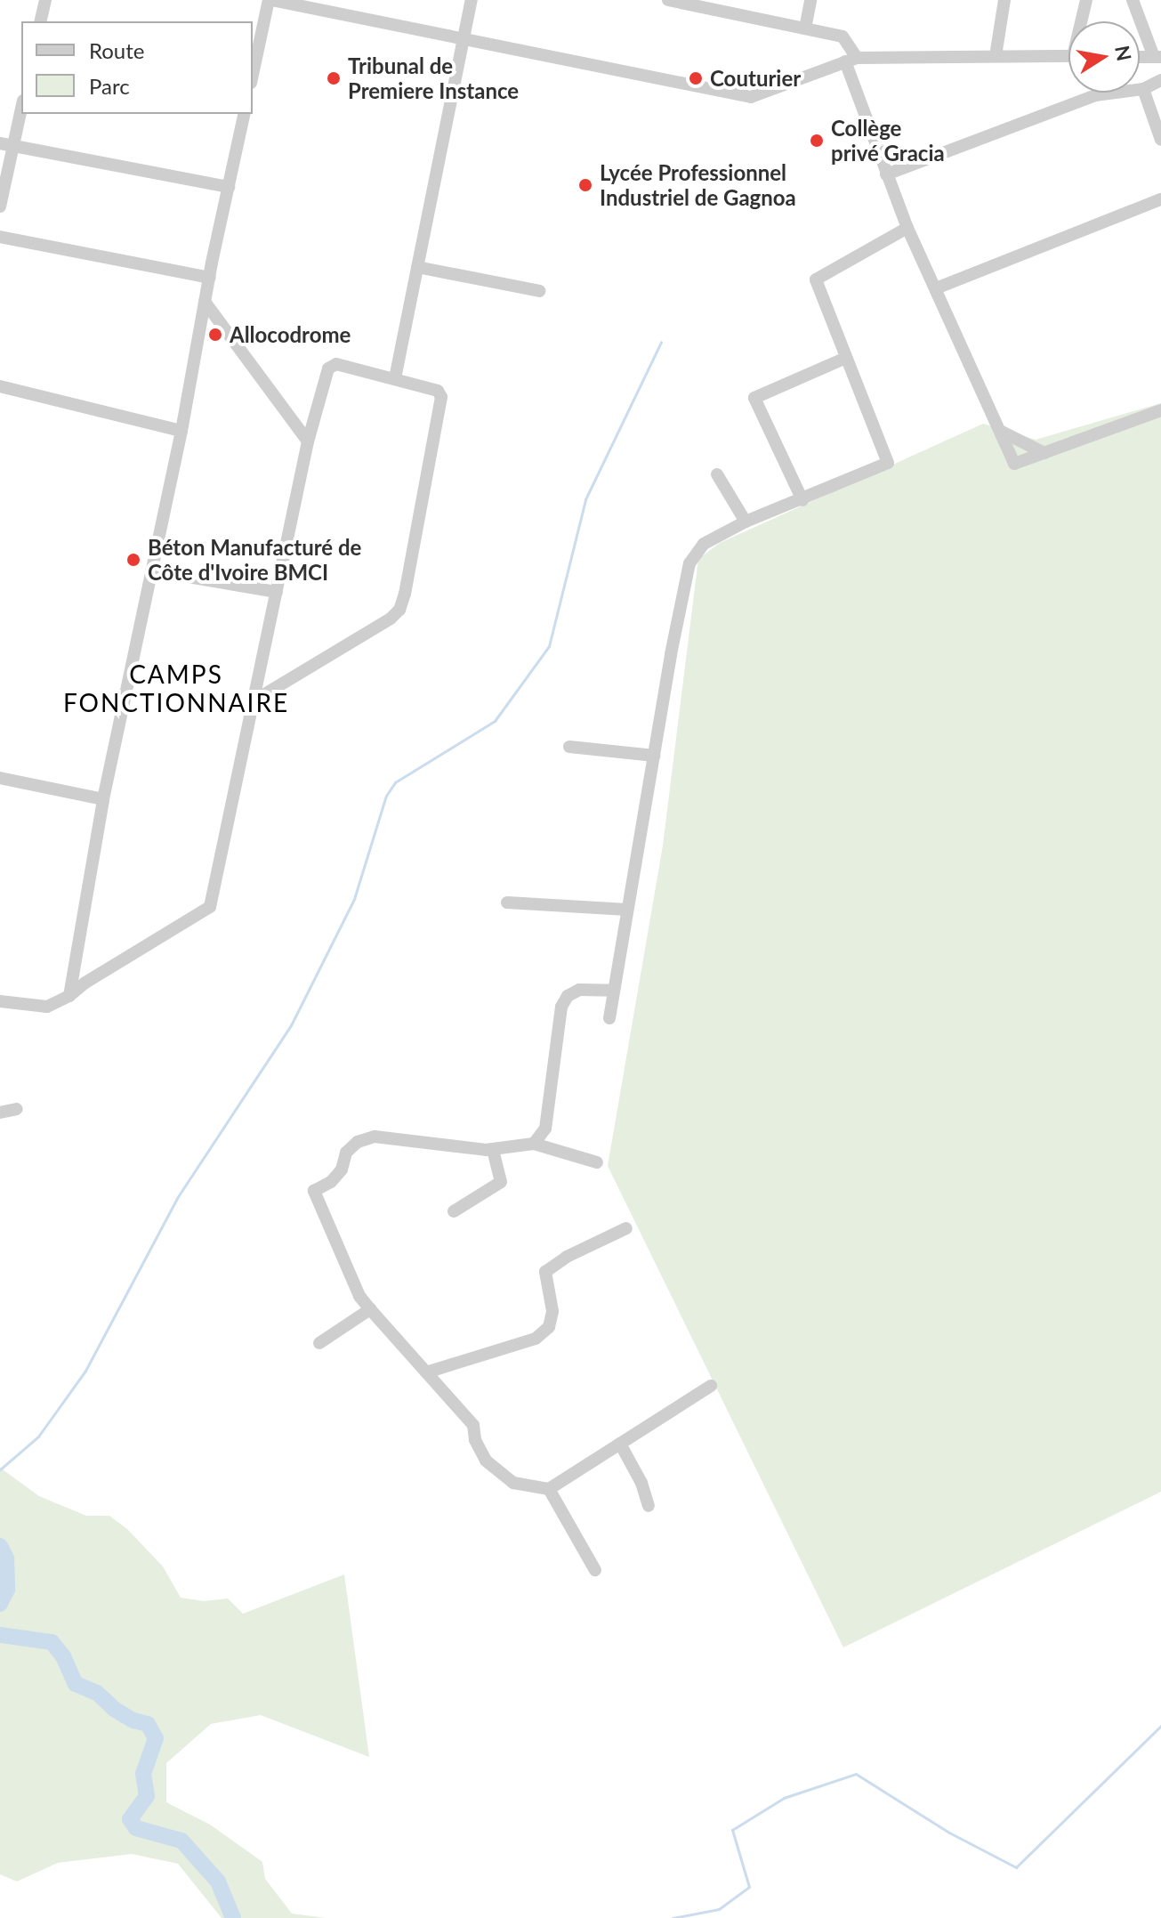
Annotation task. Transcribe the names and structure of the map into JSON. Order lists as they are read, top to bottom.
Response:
{
  "districts": ["CAMPS FONCTIONNAIRE"],
  "places": [
    "Tribunal de Premiere Instance",
    "Couturier",
    "Collège privé Gracia",
    "Lycée Professionnel Industriel de Gagnoa",
    "Allocodrome",
    "Béton Manufacturé de Côte d'Ivoire BMCI"
  ],
  "legend": ["Route", "Parc"],
  "north": "right"
}
